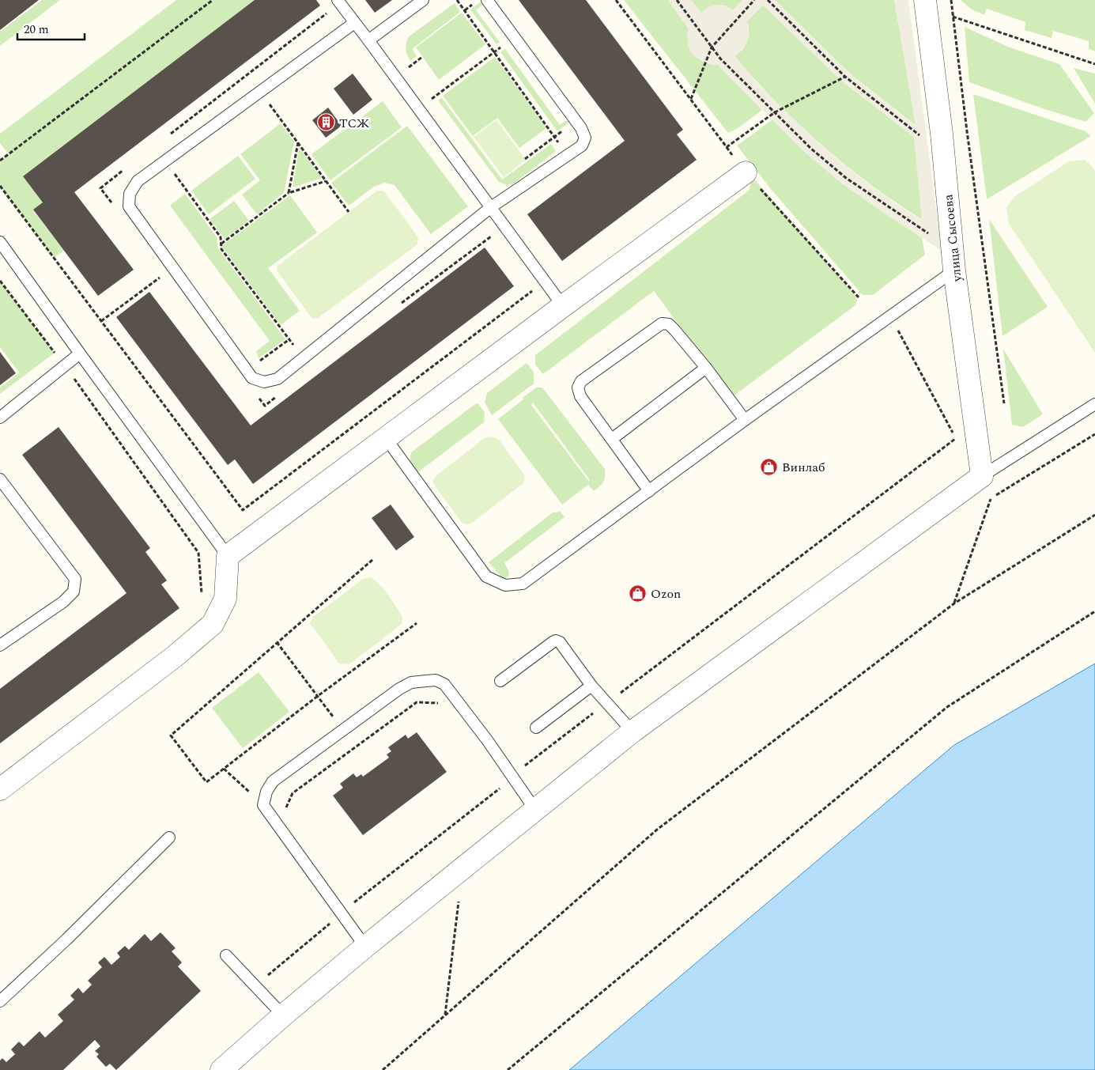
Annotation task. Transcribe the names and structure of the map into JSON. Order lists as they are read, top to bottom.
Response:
{
  "streets": {
    "street": ["улица Сысоева"]
  },
  "places": {
    "building": ["ТСЖ"],
    "shop": ["Винлаб", "Ozon"]
  },
  "scale_bar": "20 m"
}
